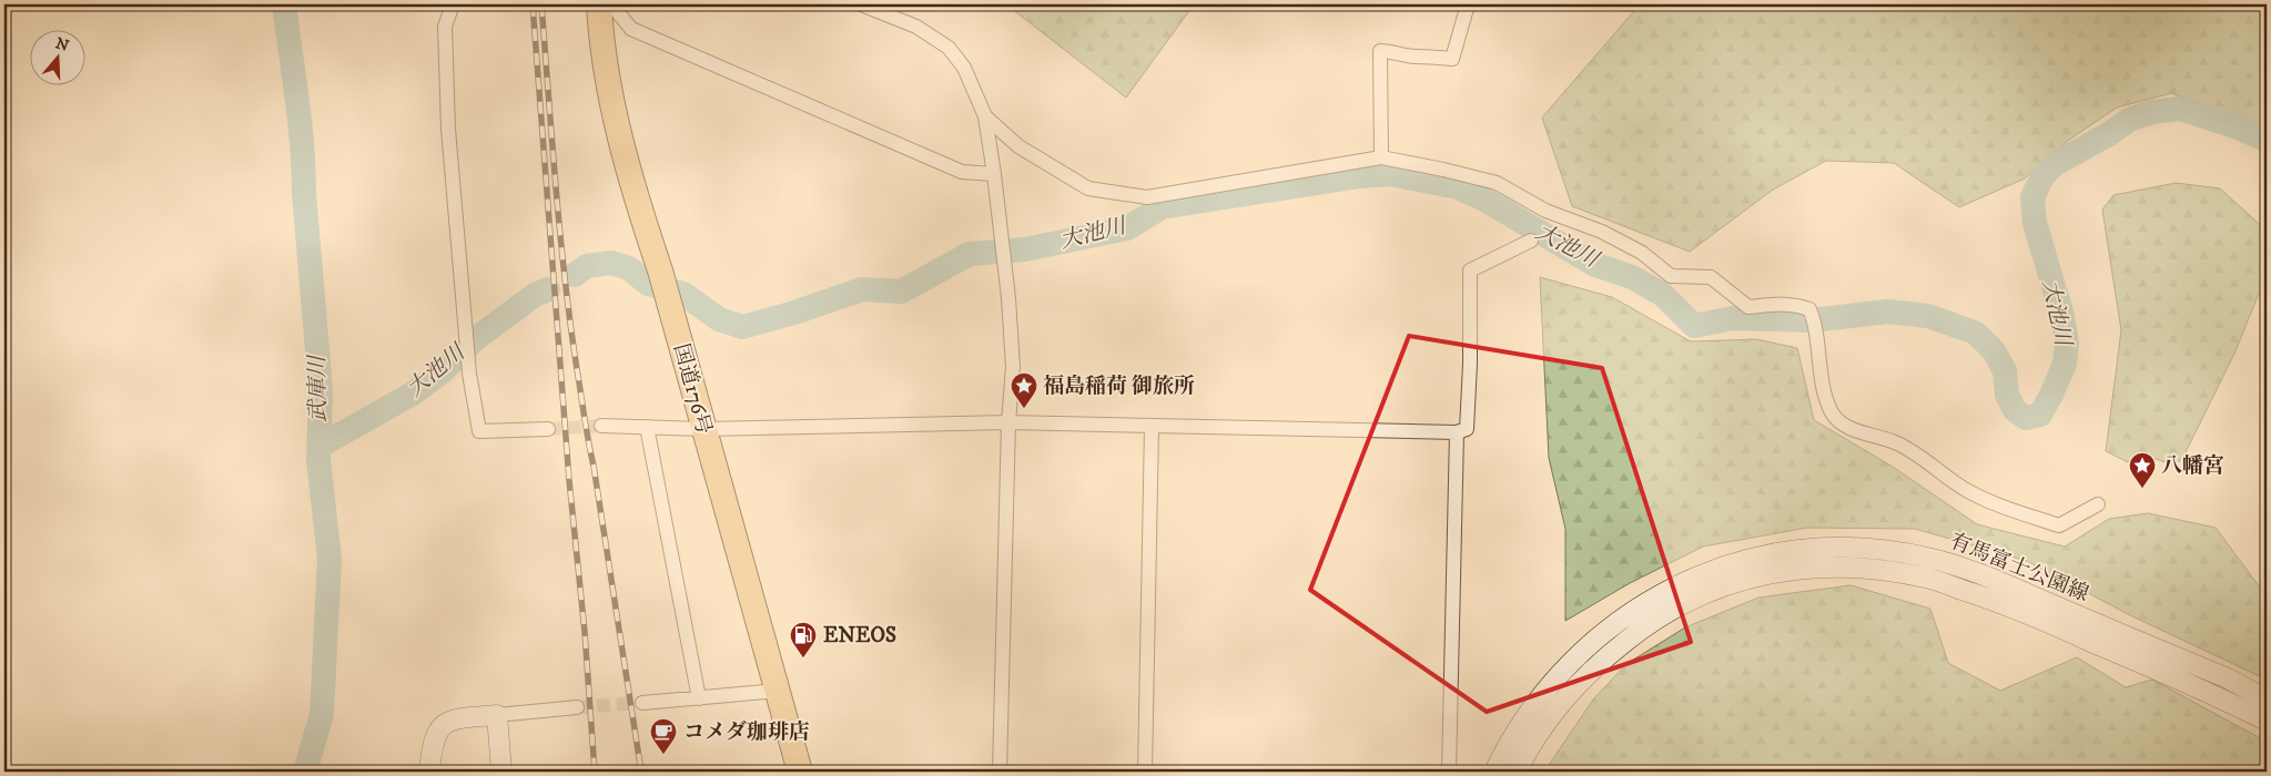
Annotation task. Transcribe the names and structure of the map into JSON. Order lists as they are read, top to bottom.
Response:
{
  "streets": {
    "highway": ["国道176号"],
    "main road": ["有馬富士公園線"]
  },
  "water": ["大池川", "武庫川"],
  "places": {
    "place": ["福島稲荷 御旅所", "八幡宮"],
    "fuel station": ["ENEOS"],
    "cafe": ["コメダ珈琲店"]
  },
  "north": "top"
}
